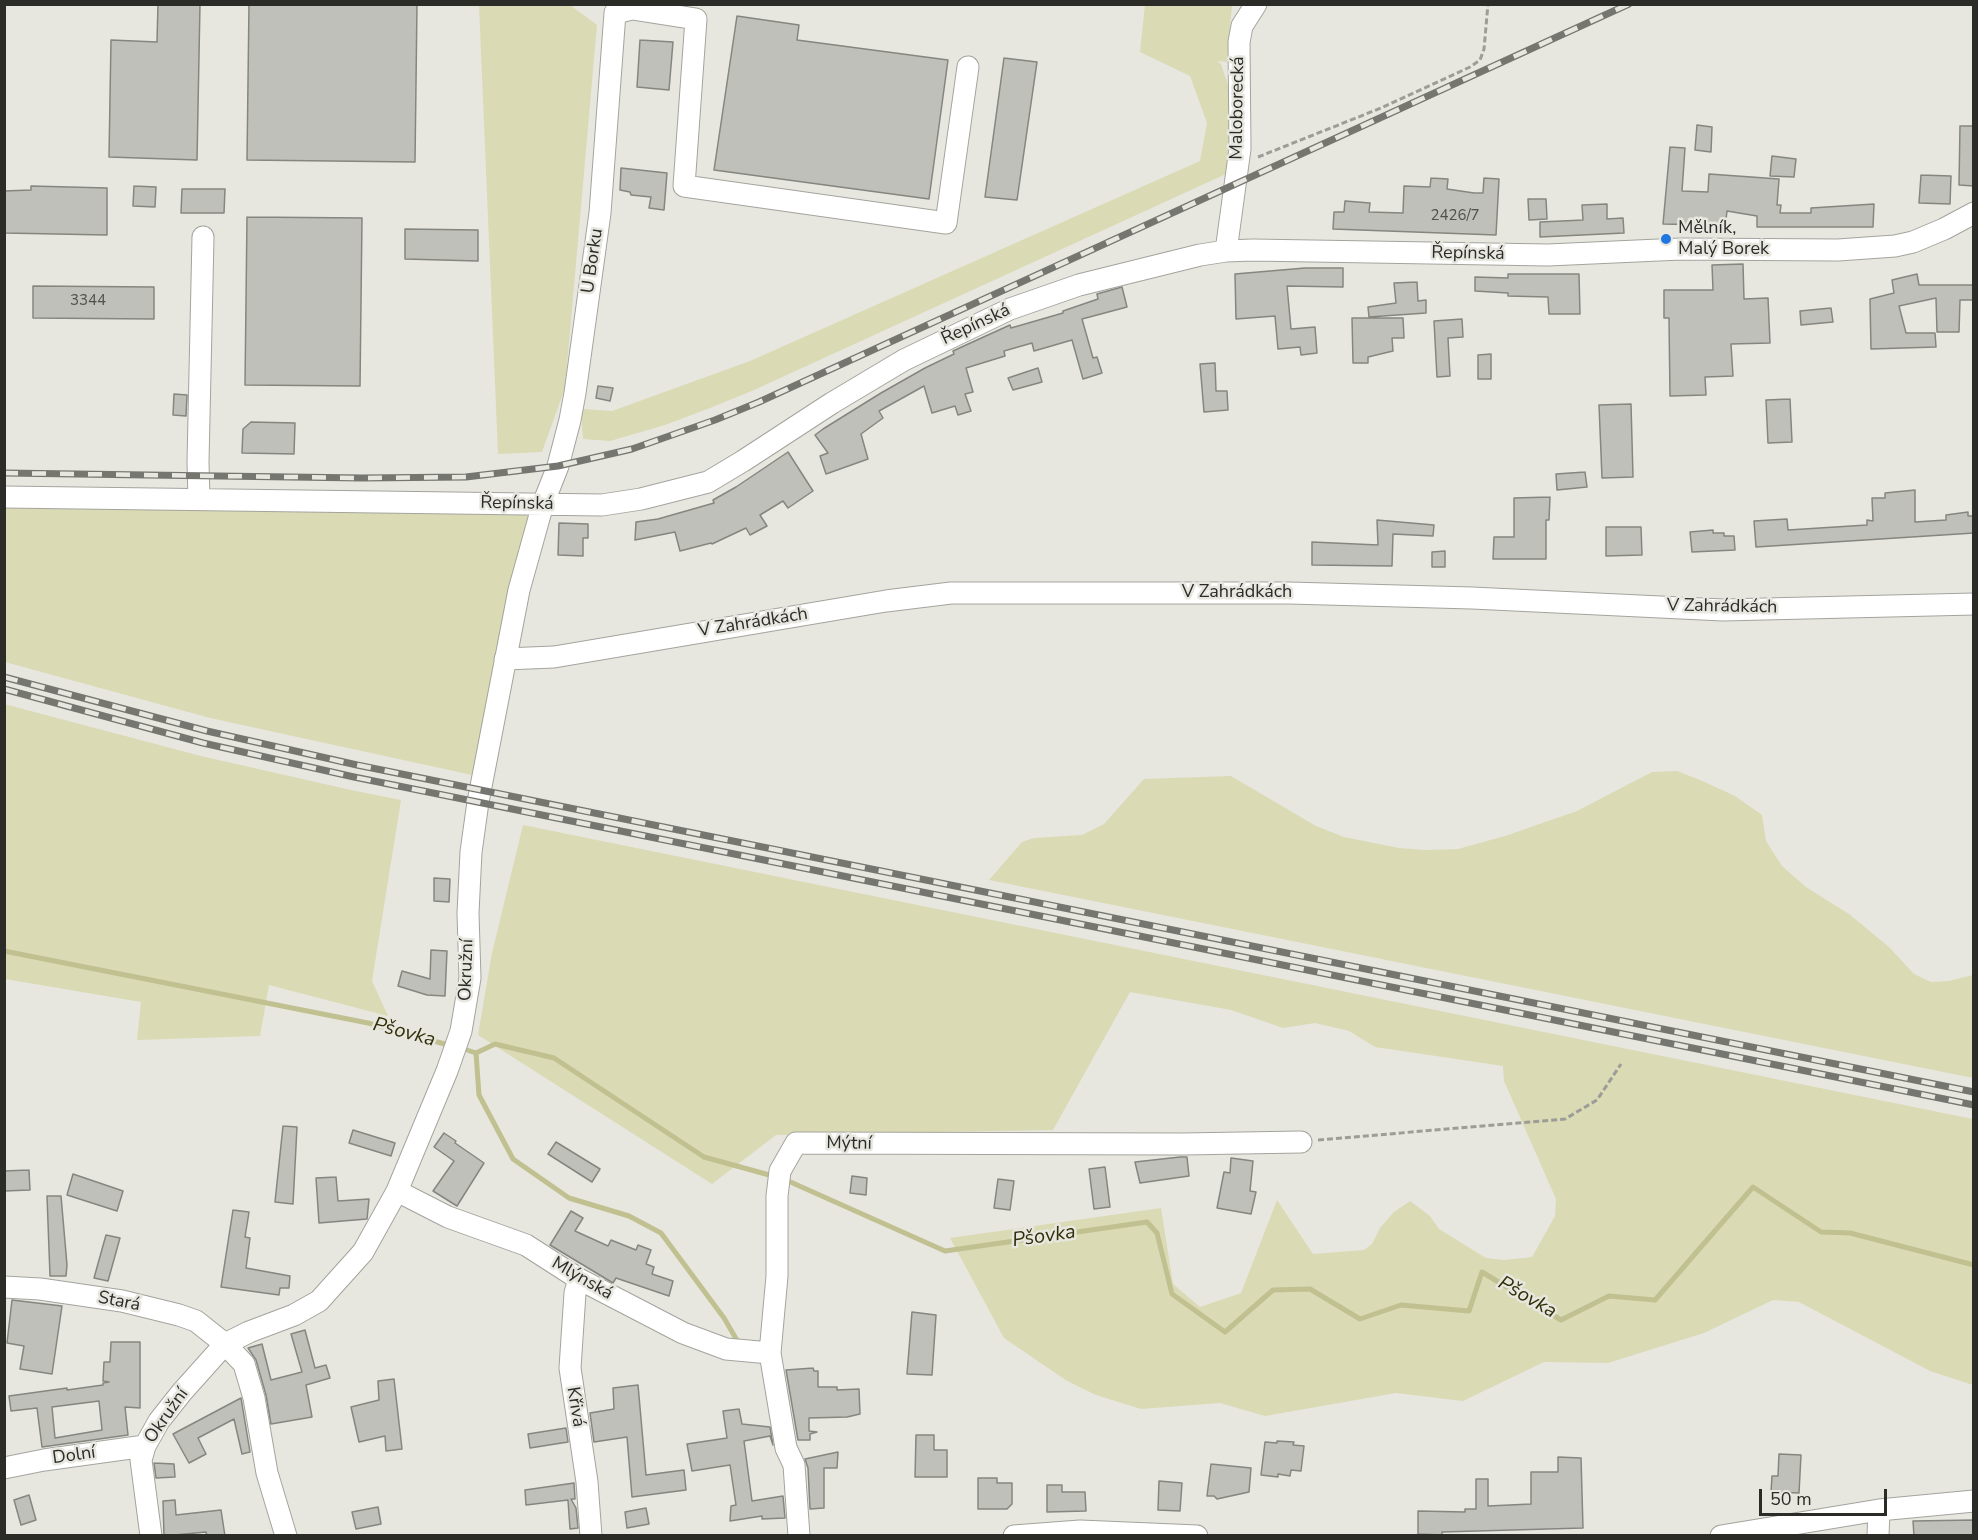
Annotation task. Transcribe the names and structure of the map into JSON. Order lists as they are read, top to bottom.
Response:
{
  "streets": {
    "street": [
      "Maloborecká",
      "Řepínská",
      "U Borku",
      "V Zahrádkách",
      "Okružní",
      "Mýtní",
      "Mlýnská",
      "Stará",
      "Křivá",
      "Dolní"
    ]
  },
  "crossings": [
    ["Maloborecká", "Řepínská"],
    ["Řepínská", "U Borku"],
    ["Řepínská", "Okružní"],
    ["U Borku", "Okružní"],
    ["V Zahrádkách", "Okružní"],
    ["Okružní", "Mlýnská"],
    ["Okružní", "Stará"],
    ["Okružní", "Dolní"],
    ["Mýtní", "Mlýnská"],
    ["Mlýnská", "Křivá"]
  ],
  "water": ["Pšovka"],
  "places": ["Mělník, Malý Borek"],
  "house_numbers": ["2426/7", "3344"],
  "scale_bar": "50 m"
}
